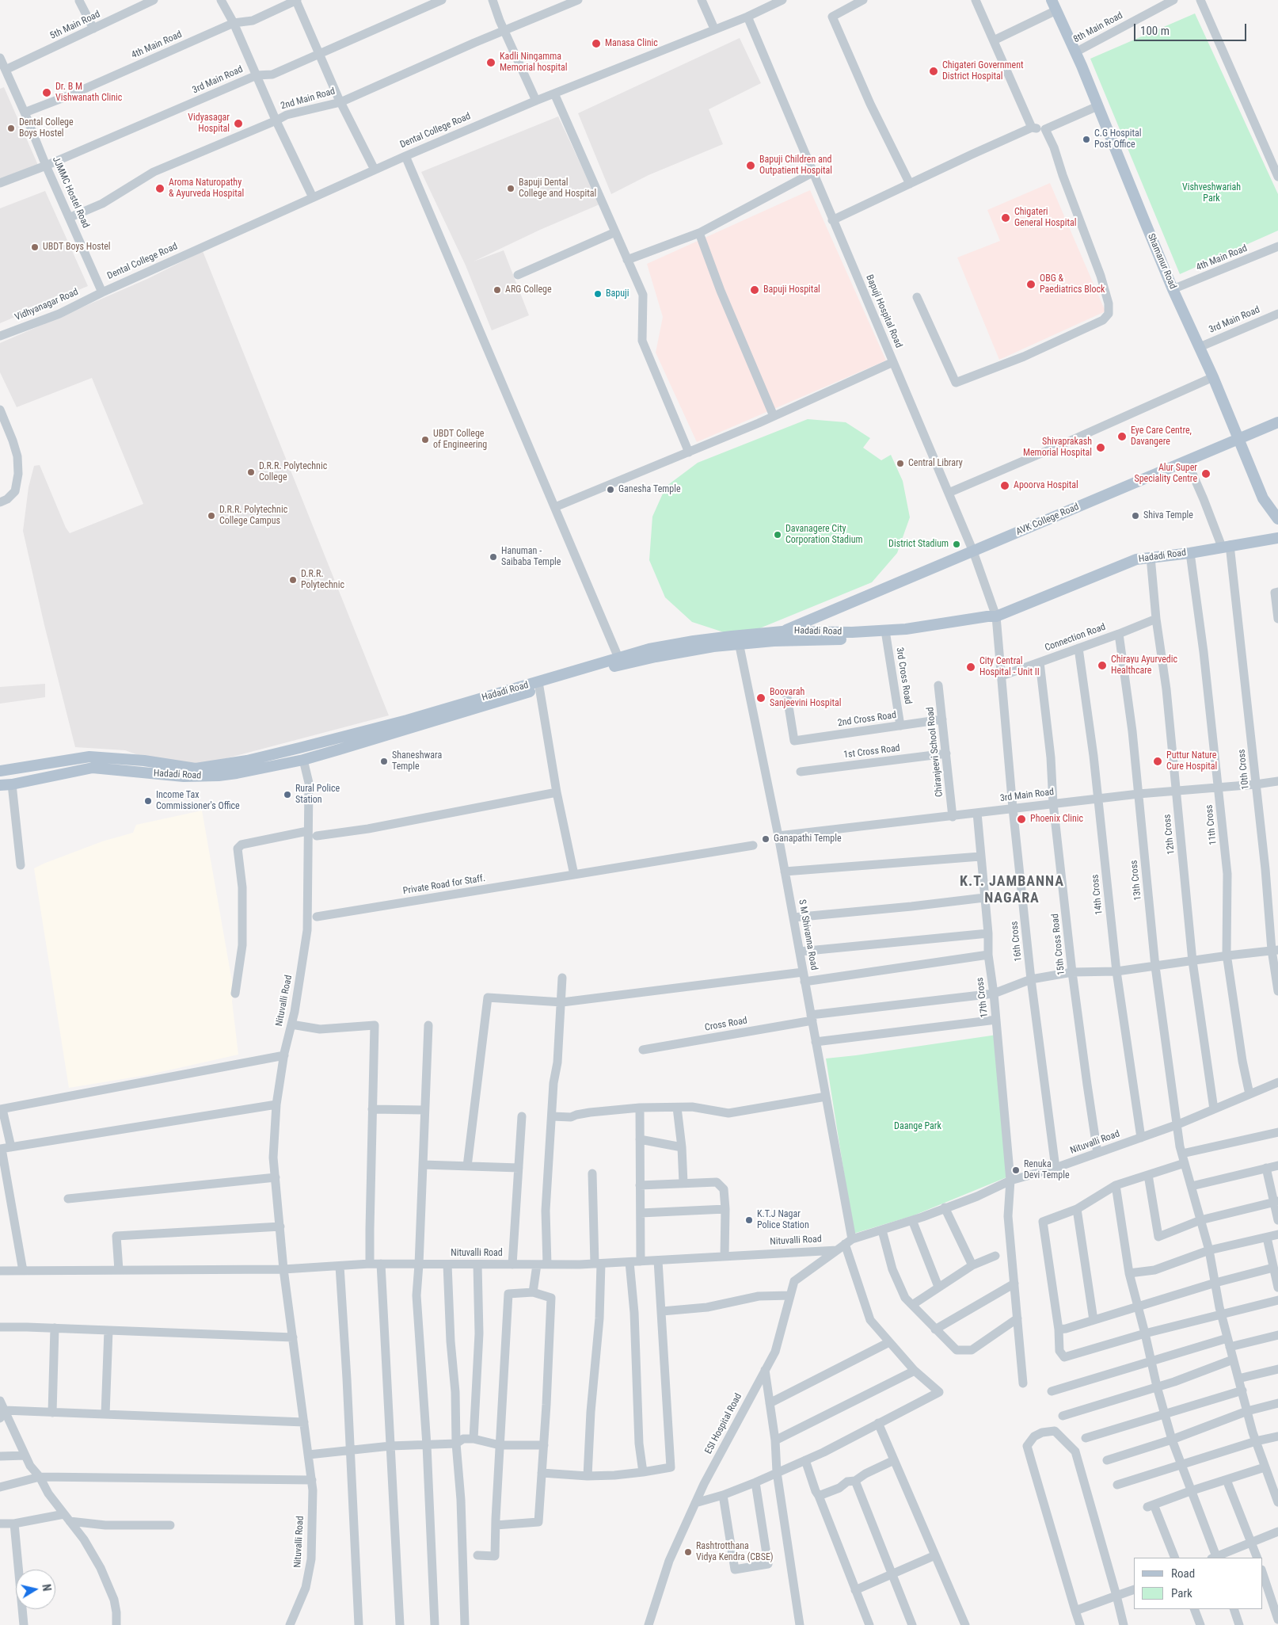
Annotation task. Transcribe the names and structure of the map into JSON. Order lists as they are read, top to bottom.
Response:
{
  "streets": {
    "main road": ["Shamanur Road", "AVK College Road", "Hadadi Road"],
    "street": [
      "5th Main Road",
      "8th Main Road",
      "4th Main Road",
      "3rd Main Road",
      "2nd Main Road",
      "Dental College Road",
      "JJMMC Hostel Road",
      "Vidhyanagar Road",
      "Bapuji Hospital Road",
      "Connection Road",
      "3rd Cross Road",
      "2nd Cross Road",
      "1st Cross Road",
      "Chiranjeevi School Road",
      "10th Cross",
      "11th Cross",
      "12th Cross",
      "13th Cross",
      "Private Road for Staff.",
      "14th Cross",
      "S M Shivanna Road",
      "16th Cross",
      "15th Cross Road",
      "17th Cross",
      "Nituvalli Road",
      "Cross Road",
      "ESI Hospital Road"
    ]
  },
  "crossings": [
    ["5th Main Road", "JJMMC Hostel Road"],
    ["8th Main Road", "Shamanur Road"],
    ["4th Main Road", "JJMMC Hostel Road"],
    ["4th Main Road", "Shamanur Road"],
    ["3rd Main Road", "JJMMC Hostel Road"],
    ["3rd Main Road", "Shamanur Road"],
    ["3rd Main Road", "Chiranjeevi School Road"],
    ["3rd Main Road", "10th Cross"],
    ["3rd Main Road", "11th Cross"],
    ["3rd Main Road", "12th Cross"],
    ["3rd Main Road", "13th Cross"],
    ["3rd Main Road", "14th Cross"],
    ["3rd Main Road", "S M Shivanna Road"],
    ["3rd Main Road", "16th Cross"],
    ["3rd Main Road", "15th Cross Road"],
    ["3rd Main Road", "17th Cross"],
    ["2nd Main Road", "JJMMC Hostel Road"],
    ["Dental College Road", "JJMMC Hostel Road"],
    ["Dental College Road", "Vidhyanagar Road"],
    ["Dental College Road", "Bapuji Hospital Road"],
    ["JJMMC Hostel Road", "Vidhyanagar Road"],
    ["Shamanur Road", "AVK College Road"],
    ["Bapuji Hospital Road", "AVK College Road"],
    ["Bapuji Hospital Road", "Hadadi Road"],
    ["Bapuji Hospital Road", "16th Cross"],
    ["AVK College Road", "Hadadi Road"],
    ["AVK College Road", "10th Cross"],
    ["Hadadi Road", "3rd Cross Road"],
    ["Hadadi Road", "10th Cross"],
    ["Hadadi Road", "11th Cross"],
    ["Hadadi Road", "12th Cross"],
    ["Hadadi Road", "S M Shivanna Road"],
    ["Hadadi Road", "16th Cross"],
    ["Hadadi Road", "Nituvalli Road"],
    ["Connection Road", "12th Cross"],
    ["Connection Road", "13th Cross"],
    ["Connection Road", "14th Cross"],
    ["Connection Road", "16th Cross"],
    ["Connection Road", "15th Cross Road"],
    ["3rd Cross Road", "2nd Cross Road"],
    ["2nd Cross Road", "Chiranjeevi School Road"],
    ["1st Cross Road", "Chiranjeevi School Road"],
    ["10th Cross", "Cross Road"],
    ["11th Cross", "Nituvalli Road"],
    ["11th Cross", "Cross Road"],
    ["12th Cross", "Nituvalli Road"],
    ["12th Cross", "Cross Road"],
    ["13th Cross", "Nituvalli Road"],
    ["13th Cross", "Cross Road"],
    ["14th Cross", "Nituvalli Road"],
    ["14th Cross", "Cross Road"],
    ["S M Shivanna Road", "Nituvalli Road"],
    ["S M Shivanna Road", "Cross Road"],
    ["S M Shivanna Road", "ESI Hospital Road"],
    ["16th Cross", "Nituvalli Road"],
    ["16th Cross", "Cross Road"],
    ["15th Cross Road", "Nituvalli Road"],
    ["15th Cross Road", "Cross Road"],
    ["17th Cross", "Nituvalli Road"],
    ["17th Cross", "Cross Road"],
    ["Nituvalli Road", "ESI Hospital Road"]
  ],
  "districts": ["K.T. JAMBANNA NAGARA"],
  "parks": ["Vishveshwariah Park", "Daange Park"],
  "places": [
    "Manasa Clinic",
    "Kadli Ningamma Memorial hospital",
    "Chigateri Government District Hospital",
    "Dr. B M Vishwanath Clinic",
    "Vidyasagar Hospital",
    "Dental College Boys Hostel",
    "C.G Hospital Post Office",
    "Bapuji Children and Outpatient Hospital",
    "Aroma Naturopathy & Ayurveda Hospital",
    "Bapuji Dental College and Hospital",
    "Chigateri General Hospital",
    "UBDT Boys Hostel",
    "OBG & Paediatrics Block",
    "ARG College",
    "Bapuji Hospital",
    "Bapuji",
    "Eye Care Centre, Davangere",
    "UBDT College of Engineering",
    "Shivaprakash Memorial Hospital",
    "Central Library",
    "D.R.R. Polytechnic College",
    "Alur Super Speciality Centre",
    "Apoorva Hospital",
    "Ganesha Temple",
    "D.R.R. Polytechnic College Campus",
    "Shiva Temple",
    "Davanagere City Corporation Stadium",
    "District Stadium",
    "Hanuman - Saibaba Temple",
    "D.R.R. Polytechnic",
    "Chirayu Ayurvedic Healthcare",
    "City Central Hospital - Unit II",
    "Boovarah Sanjeevini Hospital",
    "Shaneshwara Temple",
    "Puttur Nature Cure Hospital",
    "Rural Police Station",
    "Income Tax Commissioner's Office",
    "Phoenix Clinic",
    "Ganapathi Temple",
    "Renuka Devi Temple",
    "K.T.J Nagar Police Station",
    "Rashtrotthana Vidya Kendra (CBSE)"
  ],
  "legend": ["Road", "Park"],
  "scale_bar": "100 m",
  "north": "right"
}
